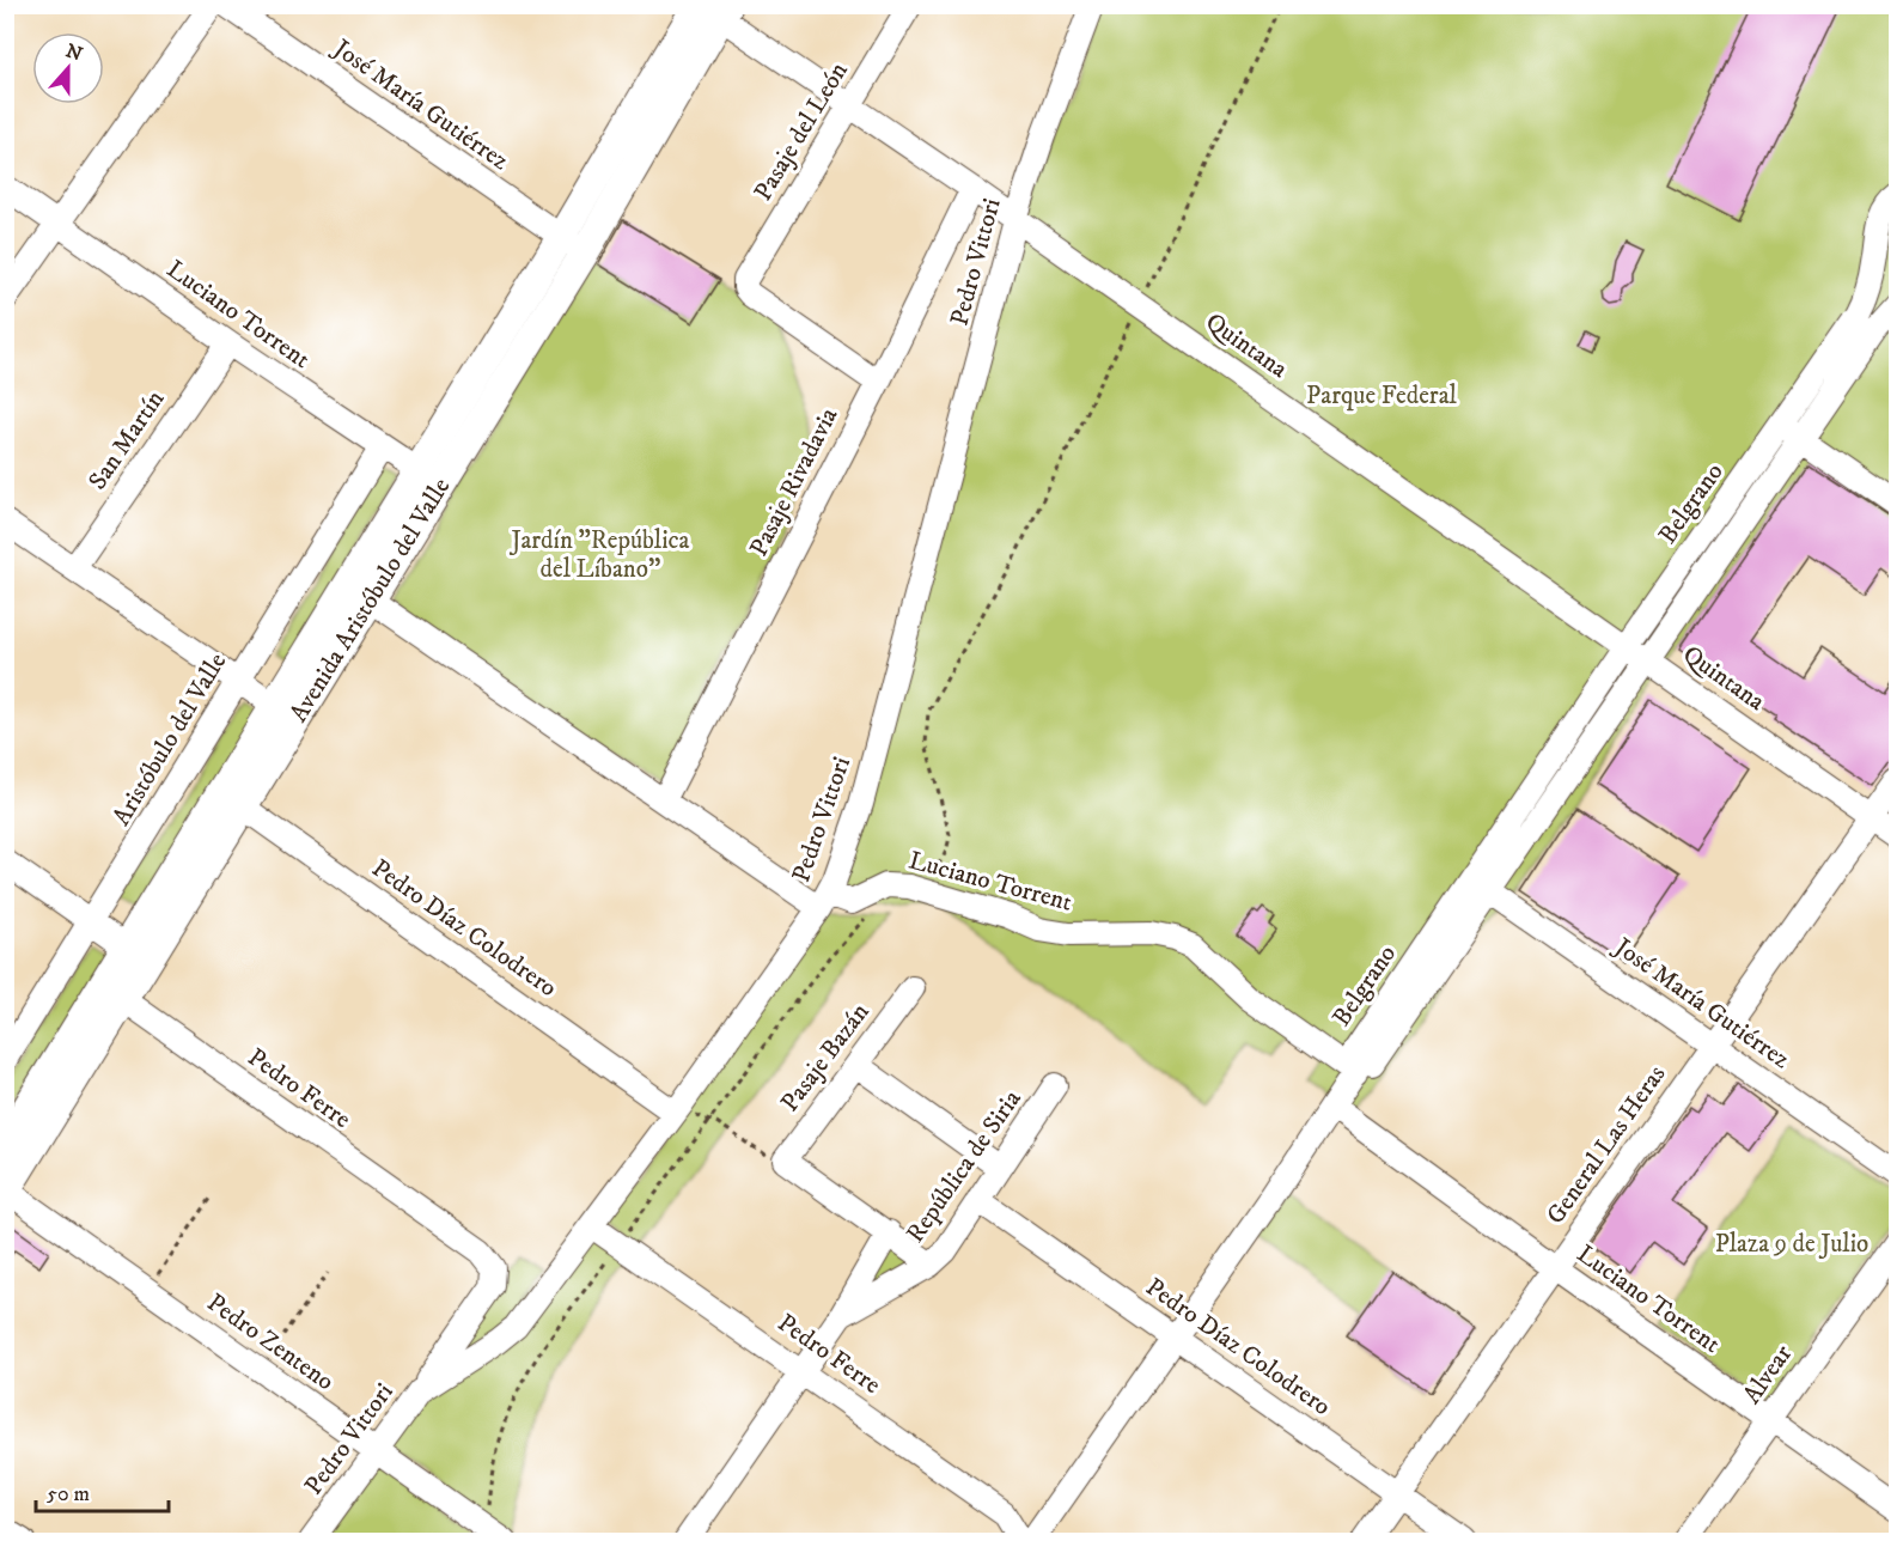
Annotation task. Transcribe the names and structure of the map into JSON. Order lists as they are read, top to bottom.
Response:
{
  "streets": {
    "main road": ["Avenida Aristóbulo del Valle"],
    "street": [
      "José María Gutiérrez",
      "Pasaje del León",
      "Pedro Vittori",
      "Luciano Torrent",
      "Quintana",
      "San Martín",
      "Pasaje Rivadavia",
      "Belgrano",
      "Aristóbulo del Valle",
      "Pedro Díaz Colodrero",
      "Pasaje Bazán",
      "Pedro Ferre",
      "General Las Heras",
      "República de Siria",
      "Pedro Zenteno",
      "Alvear"
    ]
  },
  "crossings": [
    ["José María Gutiérrez", "Belgrano"],
    ["José María Gutiérrez", "Avenida Aristóbulo del Valle"],
    ["José María Gutiérrez", "General Las Heras"],
    ["Pasaje del León", "Quintana"],
    ["Pasaje del León", "Pasaje Rivadavia"],
    ["Pedro Vittori", "Luciano Torrent"],
    ["Pedro Vittori", "Quintana"],
    ["Pedro Vittori", "Pedro Díaz Colodrero"],
    ["Pedro Vittori", "Pedro Ferre"],
    ["Pedro Vittori", "Pedro Zenteno"],
    ["Luciano Torrent", "San Martín"],
    ["Luciano Torrent", "Pasaje Rivadavia"],
    ["Luciano Torrent", "Belgrano"],
    ["Luciano Torrent", "Avenida Aristóbulo del Valle"],
    ["Luciano Torrent", "Aristóbulo del Valle"],
    ["Luciano Torrent", "General Las Heras"],
    ["Luciano Torrent", "Alvear"],
    ["Quintana", "Pasaje Rivadavia"],
    ["Quintana", "Belgrano"],
    ["Quintana", "Avenida Aristóbulo del Valle"],
    ["Quintana", "General Las Heras"],
    ["Avenida Aristóbulo del Valle", "Pedro Díaz Colodrero"],
    ["Avenida Aristóbulo del Valle", "Pedro Ferre"],
    ["Avenida Aristóbulo del Valle", "Pedro Zenteno"],
    ["Pedro Díaz Colodrero", "General Las Heras"],
    ["Pedro Díaz Colodrero", "República de Siria"],
    ["Pedro Ferre", "República de Siria"]
  ],
  "parks": ["Parque Federal", "Jardín \"República del Líbano\"", "Plaza 9 de Julio"],
  "scale_bar": "50 m",
  "north": "top"
}
